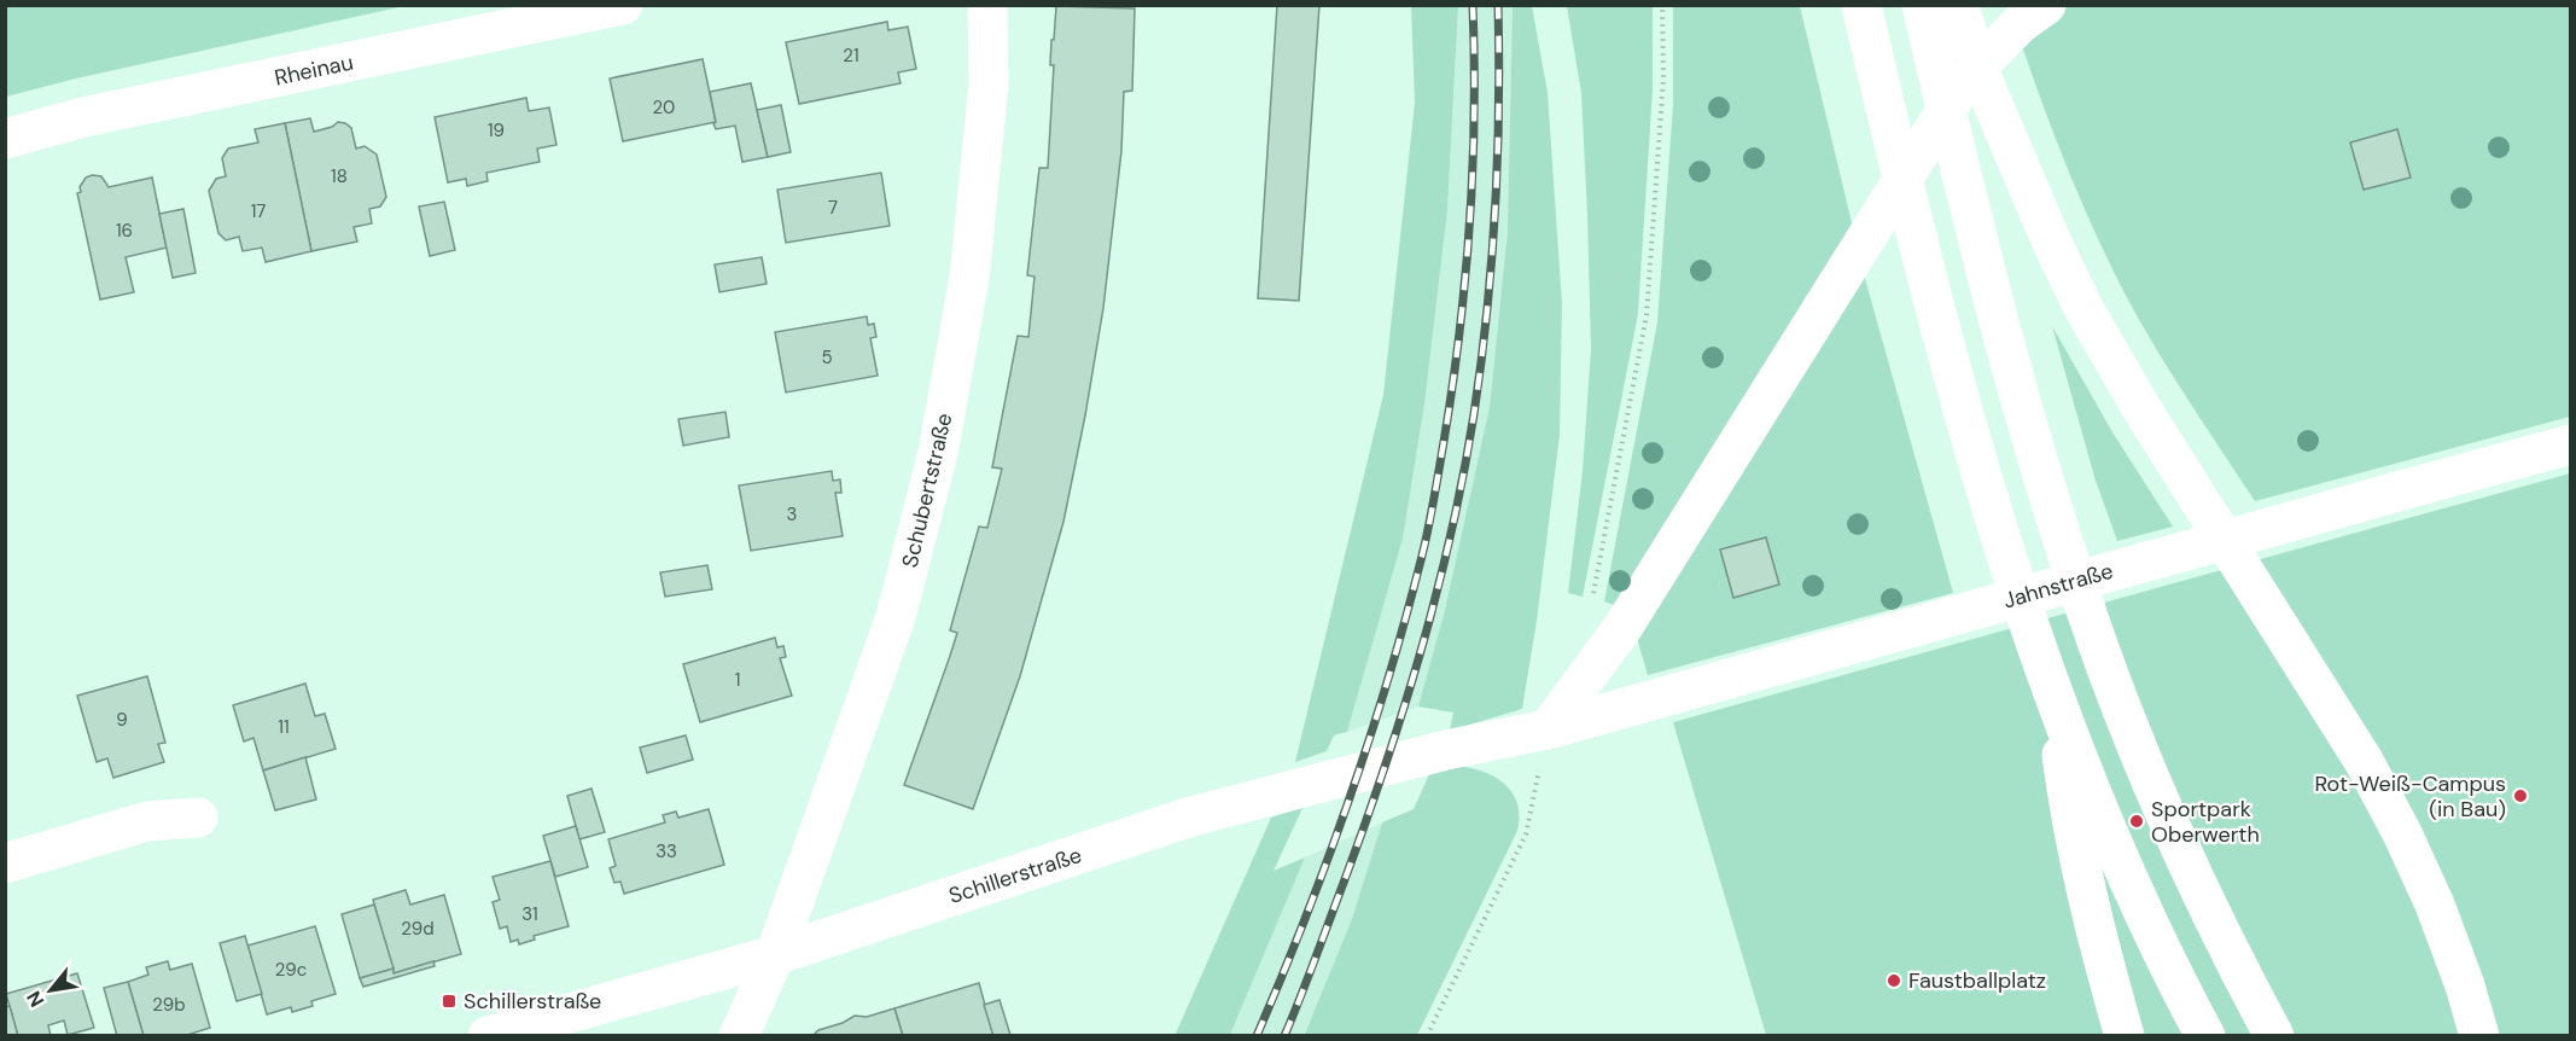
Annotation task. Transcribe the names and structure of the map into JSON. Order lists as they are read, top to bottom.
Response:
{
  "streets": {
    "main road": [
      "Rheinau",
      "Schubertstraße",
      "Jahnstraße",
      "Schillerstraße"
    ]
  },
  "crossings": [
    ["Schubertstraße", "Schillerstraße"],
    ["Jahnstraße", "Schillerstraße"]
  ],
  "places": {
    "other": ["Rot-Weiß-Campus (in Bau)", "Sportpark Oberwerth", "Faustballplatz"],
    "transit": ["Schillerstraße"]
  },
  "house_numbers": [
    "21",
    "20",
    "19",
    "18",
    "7",
    "17",
    "16",
    "5",
    "3",
    "1",
    "9",
    "11",
    "33",
    "31",
    "29d",
    "29c",
    "29b"
  ],
  "north": "bottom left"
}
